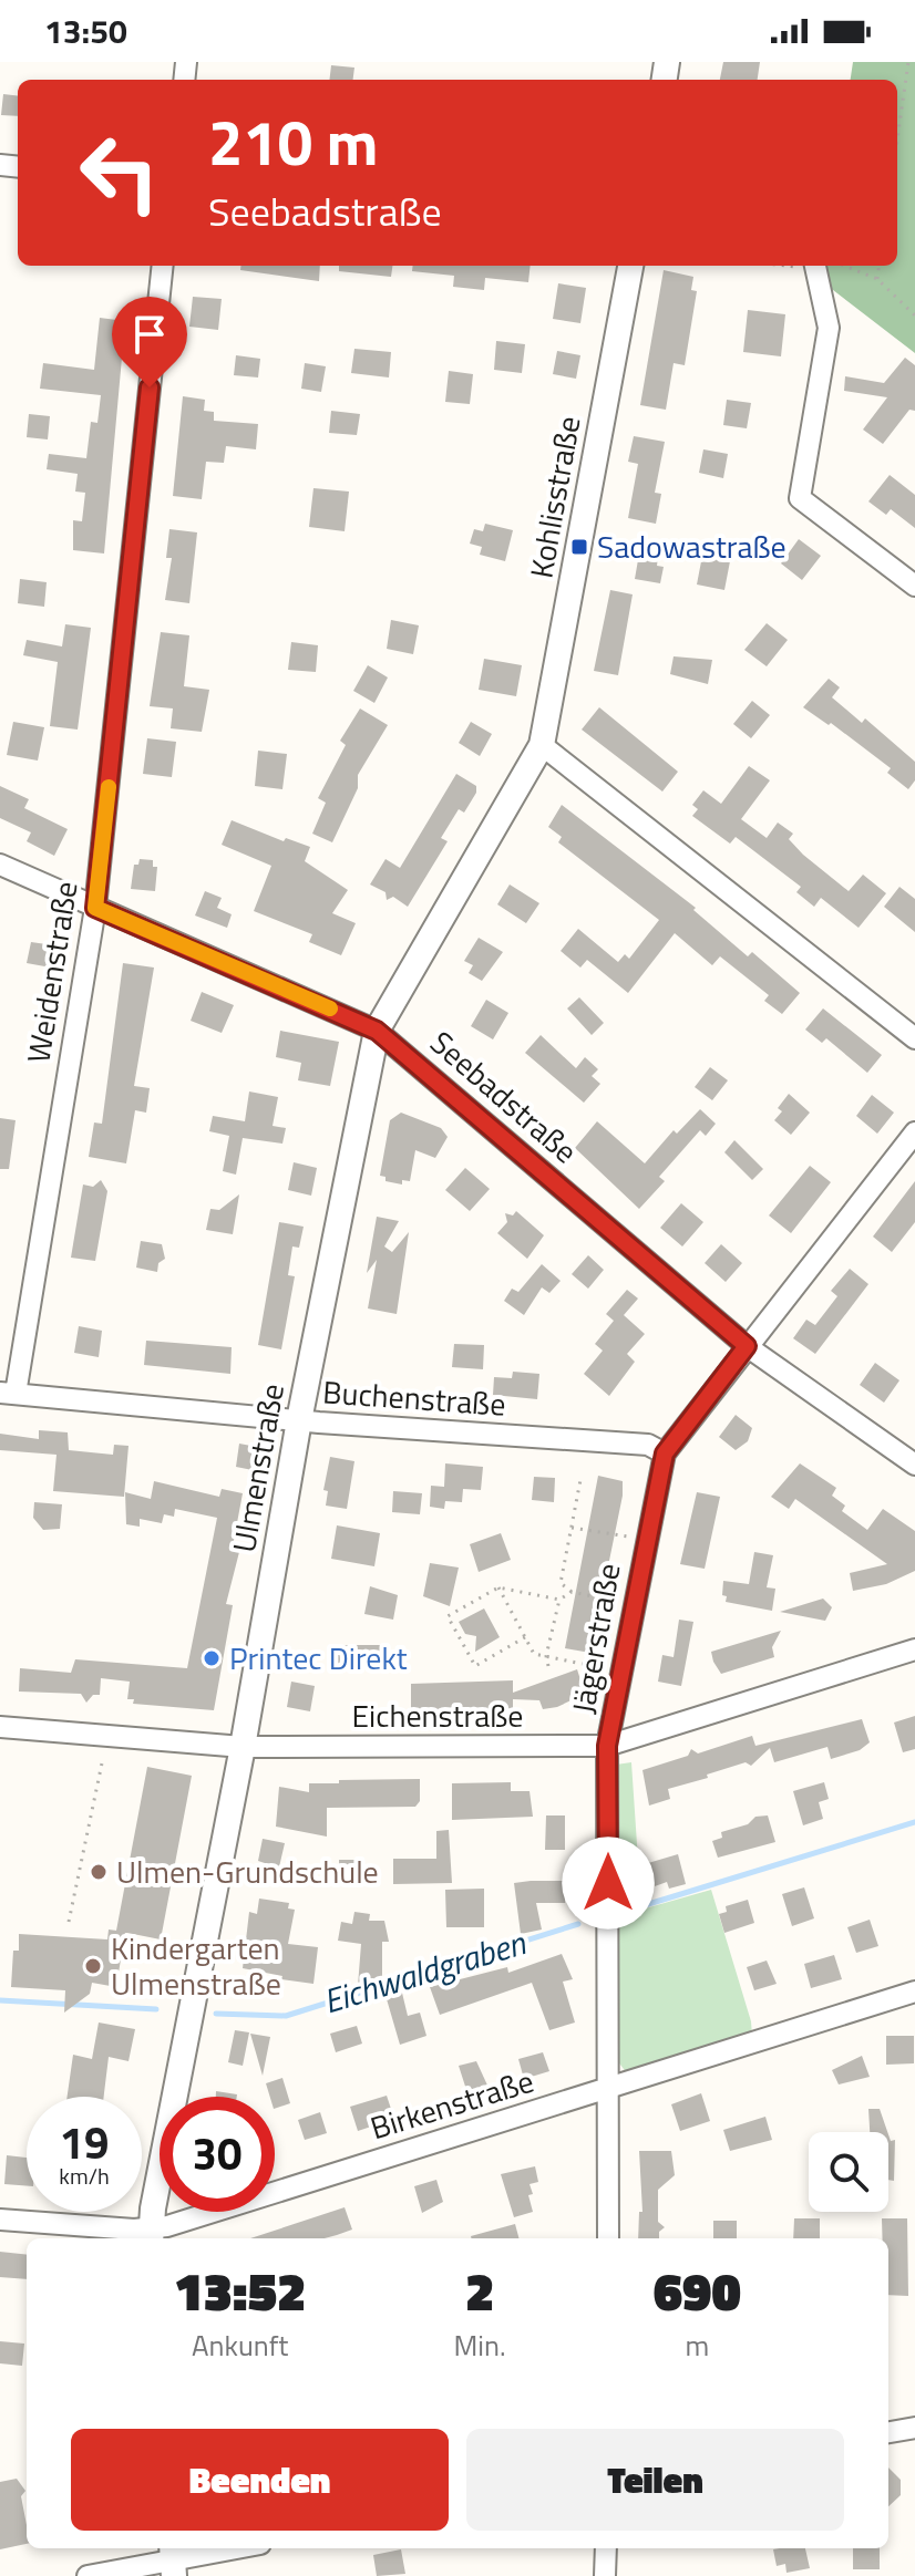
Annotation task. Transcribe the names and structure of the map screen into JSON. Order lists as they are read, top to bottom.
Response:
{
  "streets": {
    "street": [
      "Kohlisstraße",
      "Weidenstraße",
      "Seebadstraße",
      "Buchenstraße",
      "Ulmenstraße",
      "Jägerstraße",
      "Eichenstraße",
      "Birkenstraße"
    ]
  },
  "crossings": [
    ["Kohlisstraße", "Ulmenstraße"],
    ["Weidenstraße", "Seebadstraße"],
    ["Weidenstraße", "Buchenstraße"],
    ["Seebadstraße", "Ulmenstraße"],
    ["Seebadstraße", "Jägerstraße"],
    ["Buchenstraße", "Ulmenstraße"],
    ["Buchenstraße", "Jägerstraße"],
    ["Ulmenstraße", "Eichenstraße"],
    ["Ulmenstraße", "Birkenstraße"],
    ["Jägerstraße", "Eichenstraße"],
    ["Jägerstraße", "Birkenstraße"]
  ],
  "water": ["Eichwaldgraben"],
  "places": {
    "transit": ["Sadowastraße"],
    "other": ["Printec Direkt", "Ulmen-Grundschule", "Kindergarten Ulmenstraße"]
  },
  "page": {
    "status": "13:50",
    "turn": ["210 m", "Seebadstraße"],
    "speed": "19 km/h",
    "limit": "30",
    "eta": [
      "13:52",
      "Ankunft",
      "2",
      "Min.",
      "690",
      "m"
    ],
    "buttons": ["Beenden", "Teilen"]
  }
}
